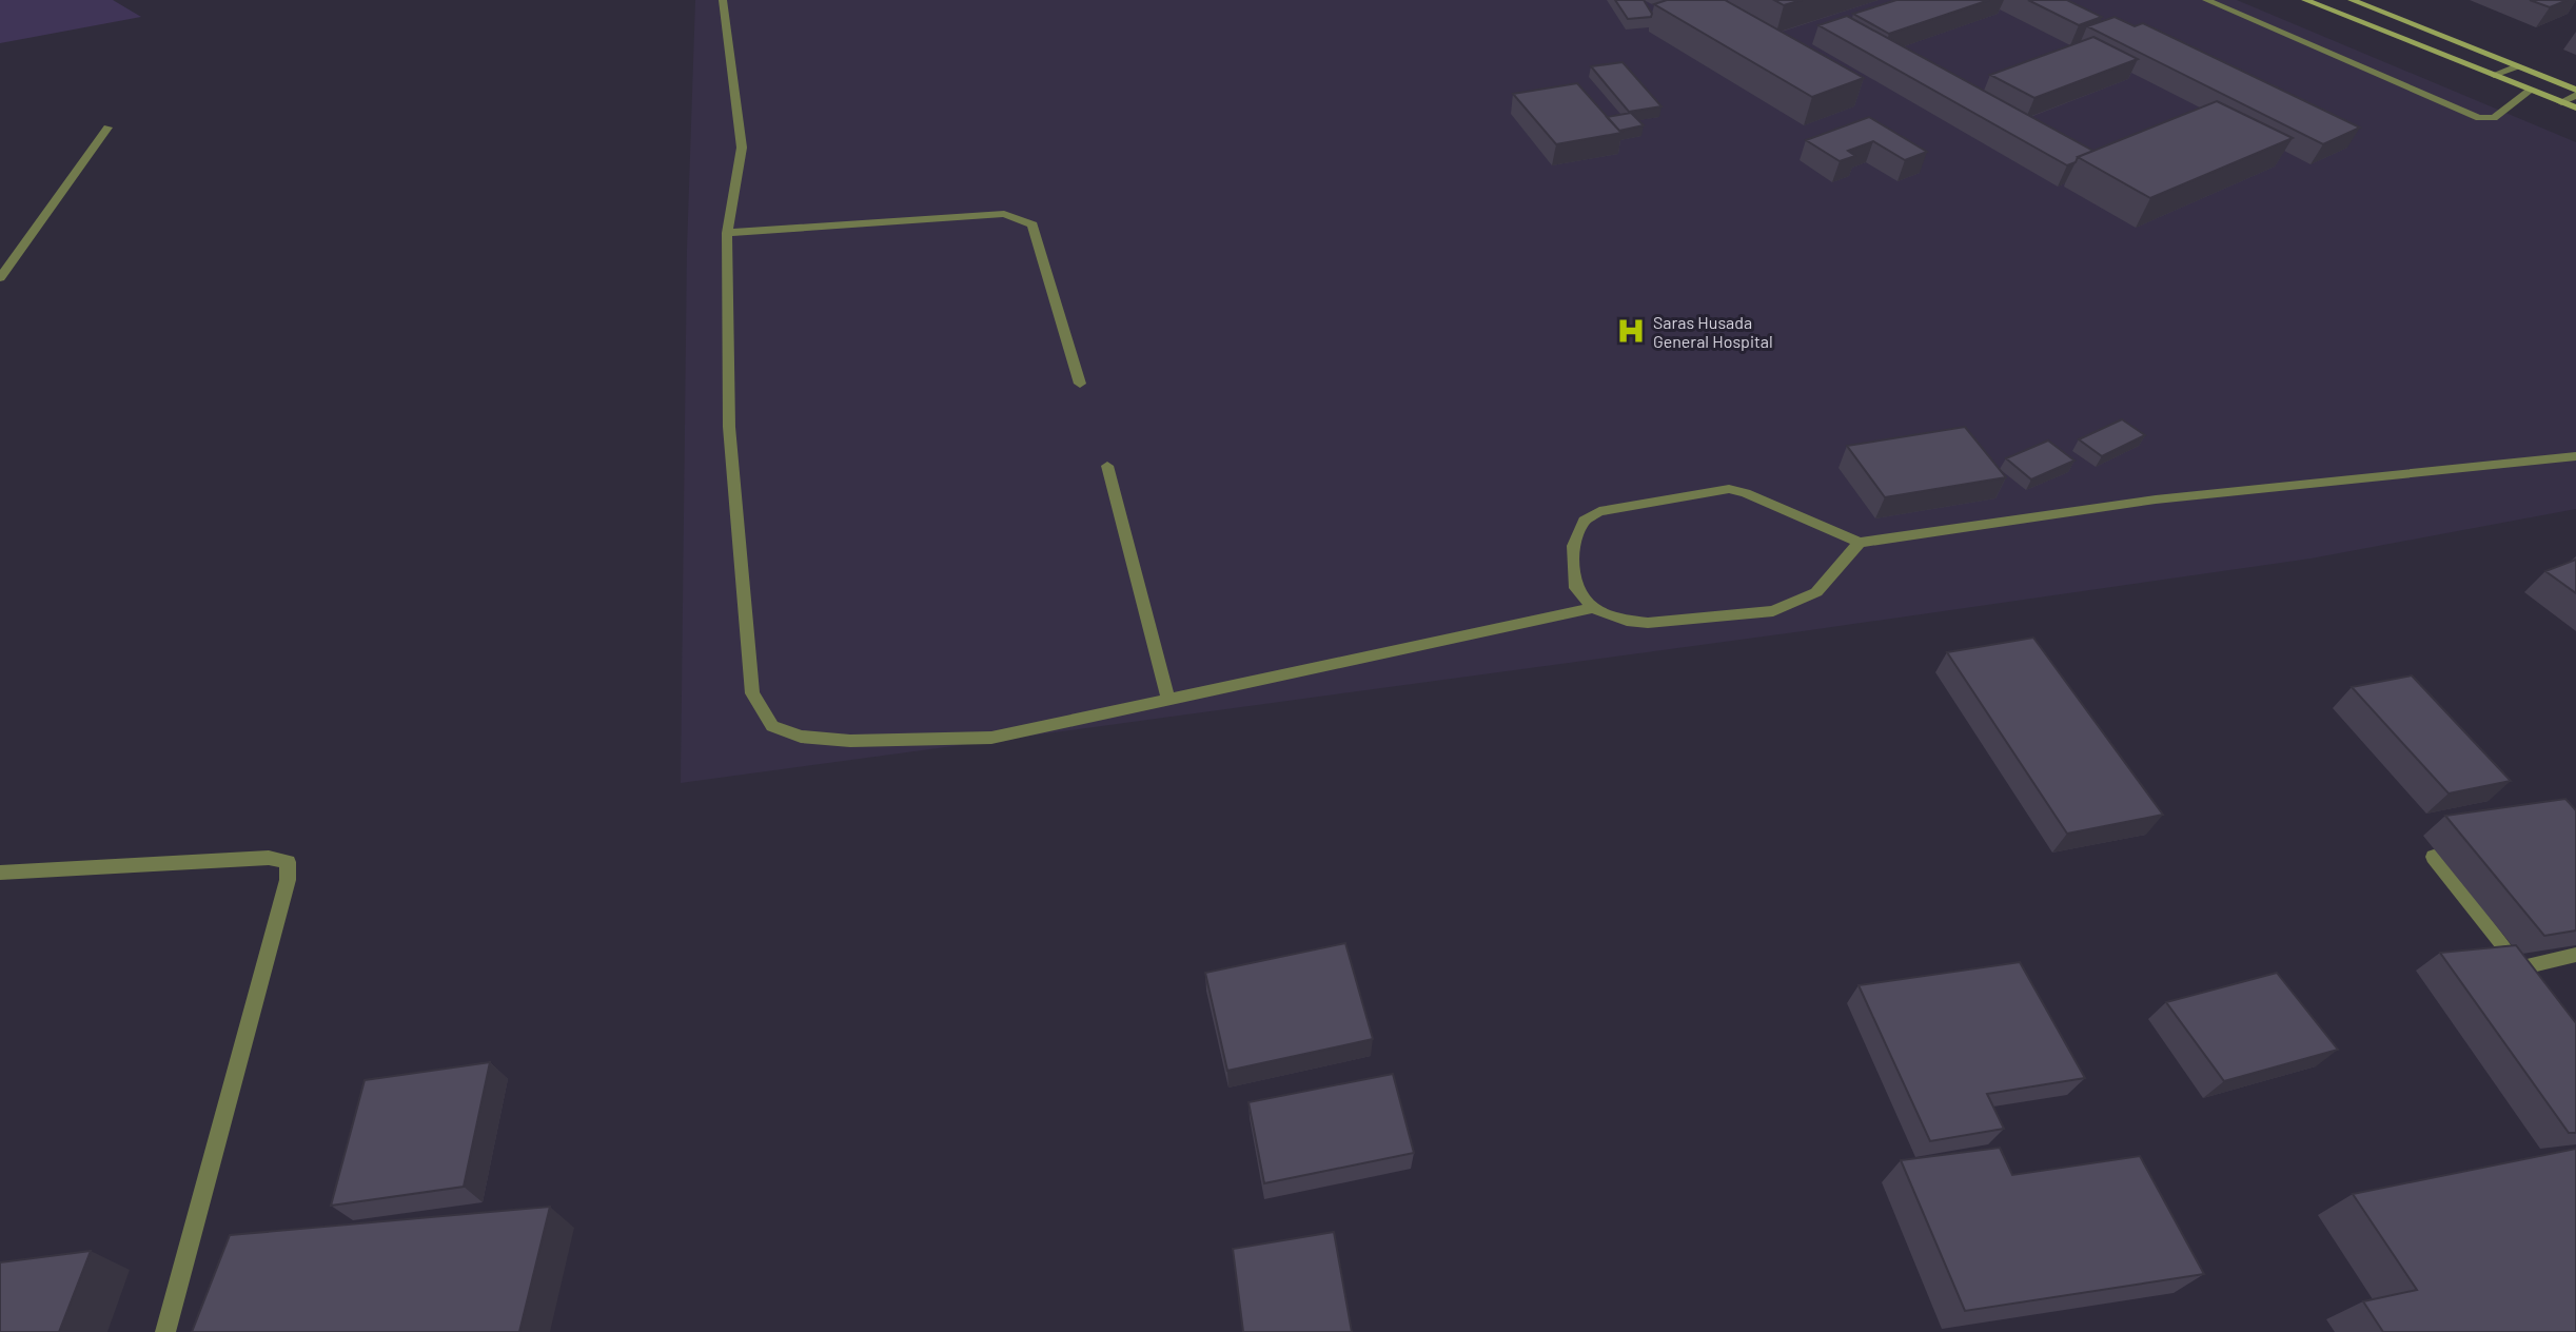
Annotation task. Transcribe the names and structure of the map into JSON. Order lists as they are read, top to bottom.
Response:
{
  "places": {
    "hospital": ["Saras Husada General Hospital"]
  }
}
